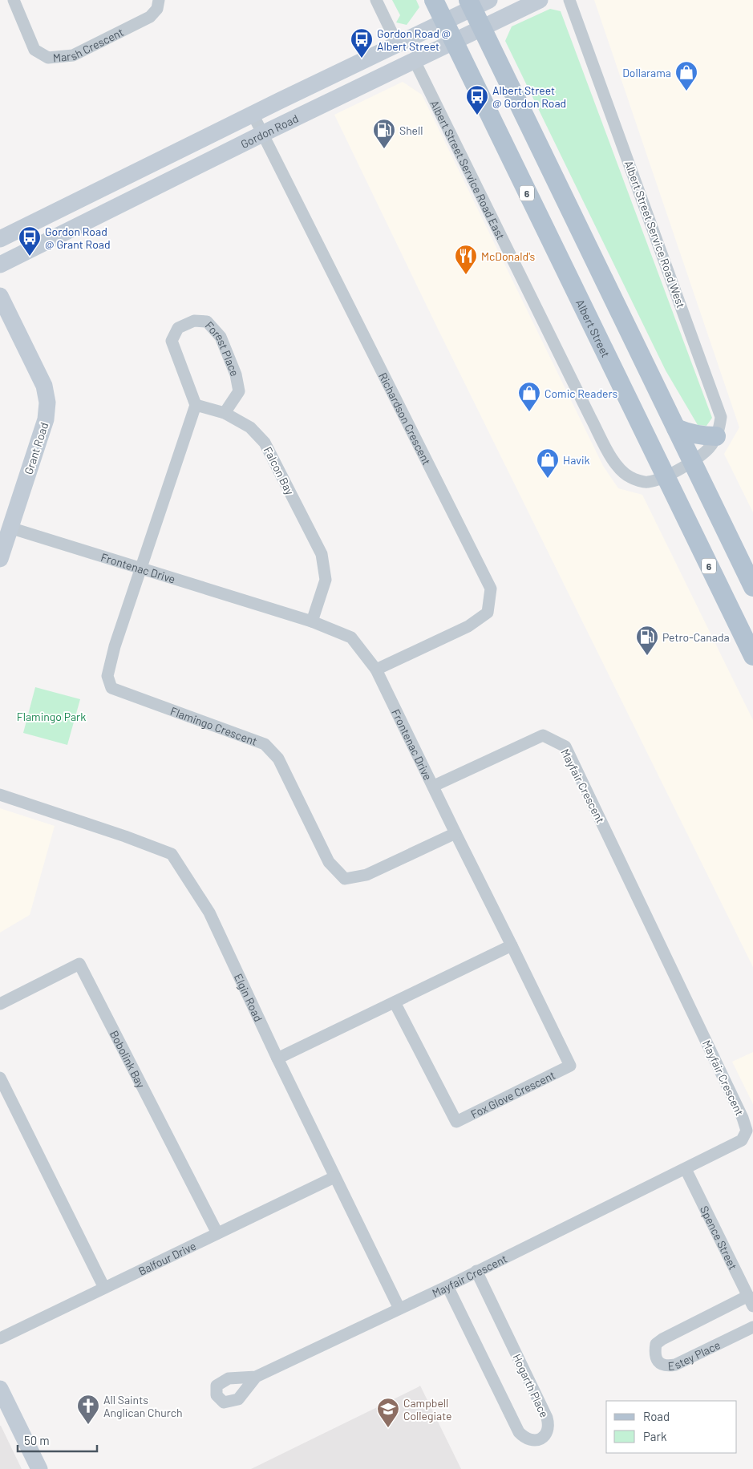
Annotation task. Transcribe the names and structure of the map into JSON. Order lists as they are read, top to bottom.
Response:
{
  "streets": {
    "main road": ["6", "Albert Street"],
    "street": [
      "Marsh Crescent",
      "Gordon Road",
      "Albert Street Service Road East",
      "Albert Street Service Road West",
      "Forest Place",
      "Richardson Crescent",
      "Grant Road",
      "Falcon Bay",
      "Frontenac Drive",
      "Flamingo Crescent",
      "Mayfair Crescent",
      "Elgin Road",
      "Bobolink Bay",
      "Fox Glove Crescent",
      "Spence Street",
      "Balfour Drive",
      "Estey Place",
      "Hogarth Place"
    ]
  },
  "crossings": [
    ["Gordon Road", "Albert Street Service Road East"],
    ["Gordon Road", "Albert Street"],
    ["Gordon Road", "Richardson Crescent"],
    ["Albert Street Service Road East", "Albert Street Service Road West"],
    ["Albert Street Service Road East", "Albert Street"],
    ["Forest Place", "Falcon Bay"],
    ["Richardson Crescent", "Frontenac Drive"],
    ["Grant Road", "Frontenac Drive"],
    ["Falcon Bay", "Frontenac Drive"],
    ["Frontenac Drive", "Flamingo Crescent"],
    ["Frontenac Drive", "Mayfair Crescent"],
    ["Frontenac Drive", "Fox Glove Crescent"],
    ["Mayfair Crescent", "Elgin Road"],
    ["Mayfair Crescent", "Spence Street"],
    ["Mayfair Crescent", "Hogarth Place"],
    ["Elgin Road", "Balfour Drive"],
    ["Bobolink Bay", "Balfour Drive"],
    ["Spence Street", "Estey Place"]
  ],
  "parks": ["Flamingo Park"],
  "places": {
    "bus stop": ["Gordon Road @ Albert Street", "Albert Street @ Gordon Road", "Gordon Road @ Grant Road"],
    "shop": ["Dollarama", "Comic Readers", "Havik"],
    "fuel station": ["Shell", "Petro-Canada"],
    "restaurant": ["McDonald's"],
    "church": ["All Saints Anglican Church"],
    "school or university": ["Campbell Collegiate"]
  },
  "legend": ["Road", "Park"],
  "scale_bar": "50 m"
}
